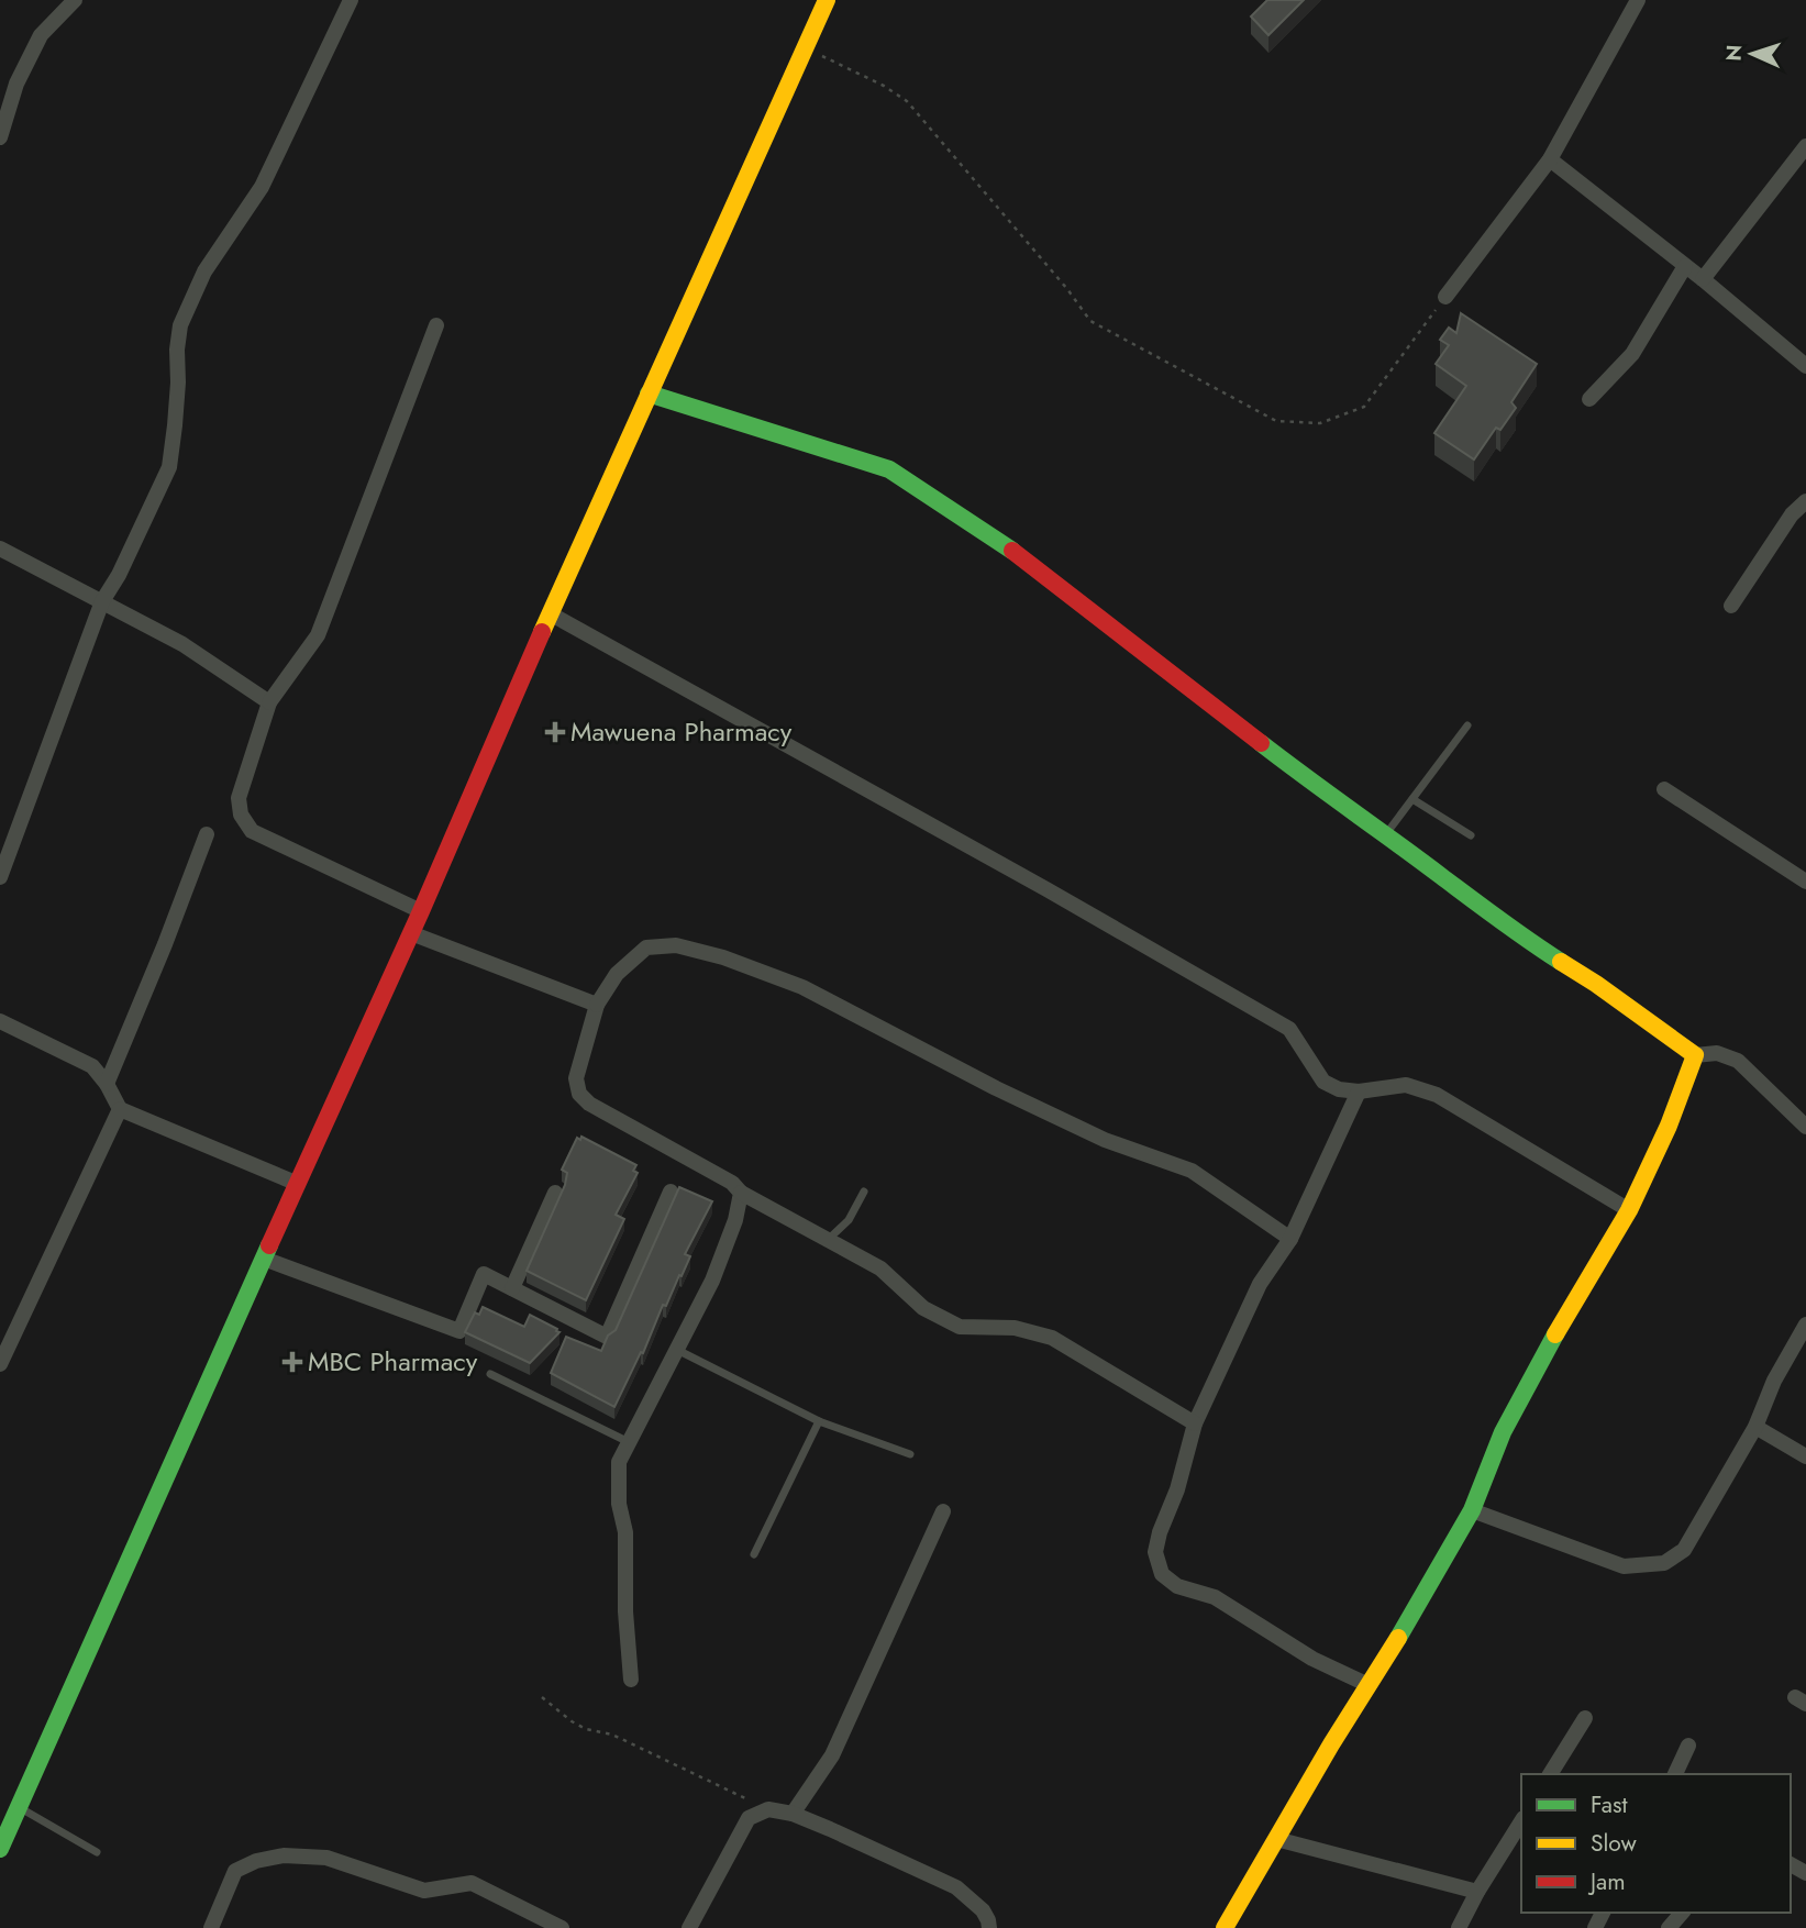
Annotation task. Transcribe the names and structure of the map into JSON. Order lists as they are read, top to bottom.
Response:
{
  "places": {
    "health": ["Mawuena Pharmacy", "MBC Pharmacy"]
  },
  "legend": ["Fast", "Slow", "Jam"],
  "north": "left"
}
